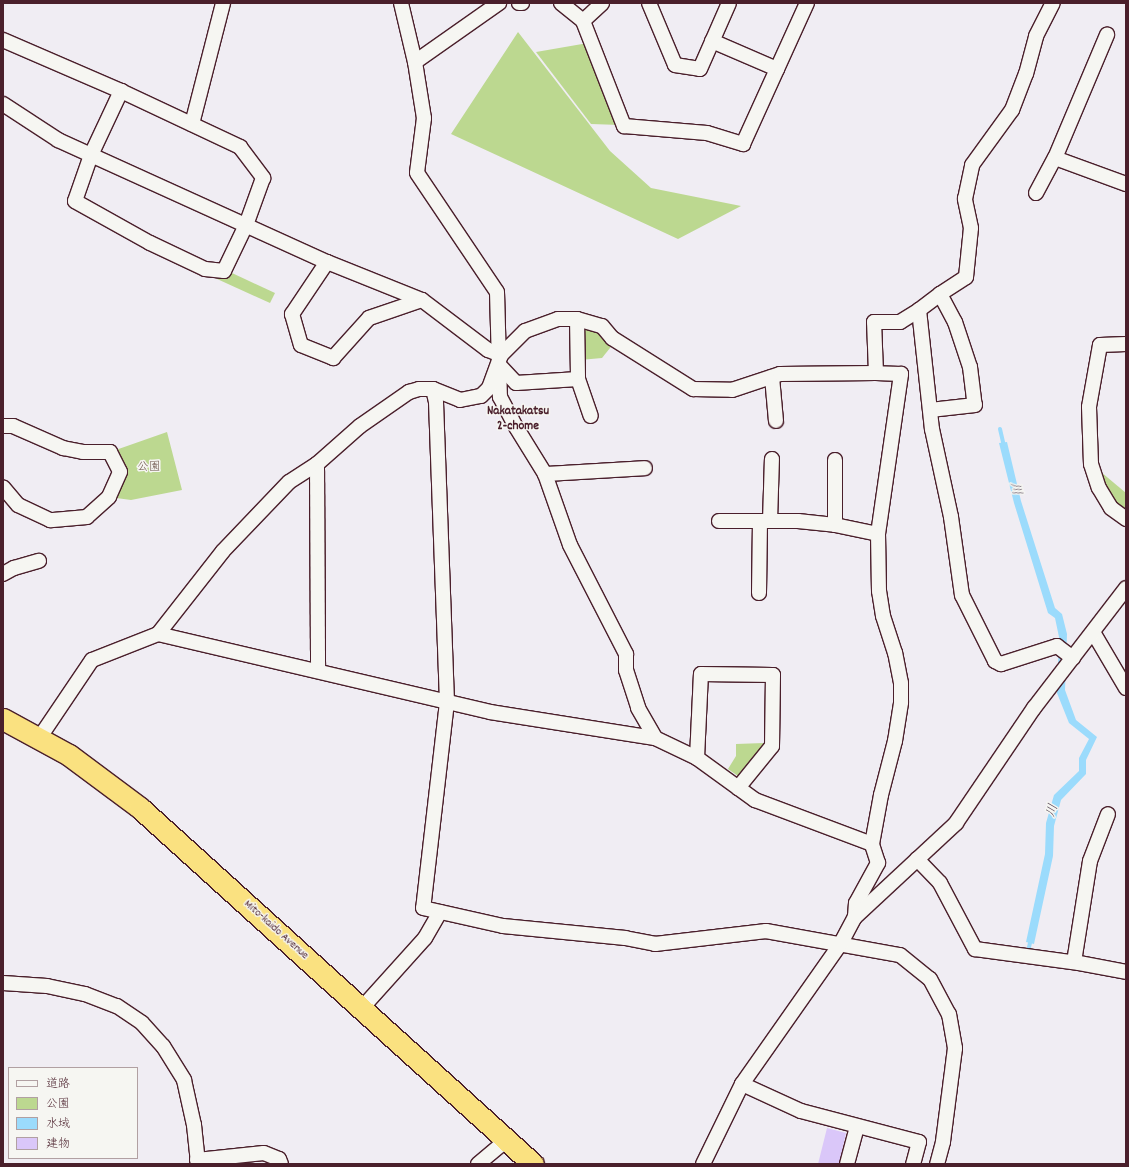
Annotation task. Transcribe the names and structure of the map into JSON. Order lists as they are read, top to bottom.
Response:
{
  "streets": {
    "highway": ["Mito-kaido Avenue"]
  },
  "districts": ["Nakatakatsu 2-chome"],
  "water": ["川"],
  "parks": ["公園"],
  "legend": [
    "道路",
    "公園",
    "水域",
    "建物"
  ]
}
